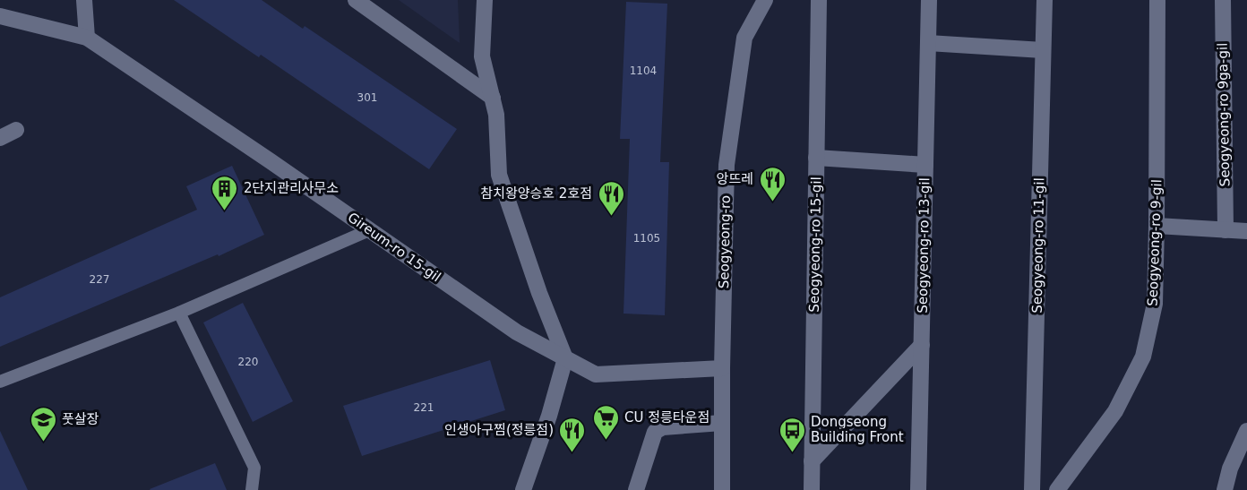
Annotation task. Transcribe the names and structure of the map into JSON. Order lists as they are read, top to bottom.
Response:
{
  "streets": {
    "street": [
      "Seogyeong-ro 9ga-gil",
      "Seogyeong-ro",
      "Seogyeong-ro 9-gil",
      "Seogyeong-ro 15-gil",
      "Seogyeong-ro 13-gil",
      "Seogyeong-ro 11-gil",
      "Gireum-ro 15-gil"
    ]
  },
  "crossings": [
    ["Seogyeong-ro", "Gireum-ro 15-gil"]
  ],
  "places": {
    "restaurant": ["앙뜨레", "참치왕양승호 2호점", "인생아구찜(정릉점)"],
    "building": ["2단지관리사무소"],
    "supermarket": ["CU 정릉타운점"],
    "school or university": ["풋살장"],
    "bus stop": ["Dongseong Building Front"]
  },
  "house_numbers": [
    "1104",
    "301",
    "1105",
    "227",
    "220",
    "221"
  ]
}
